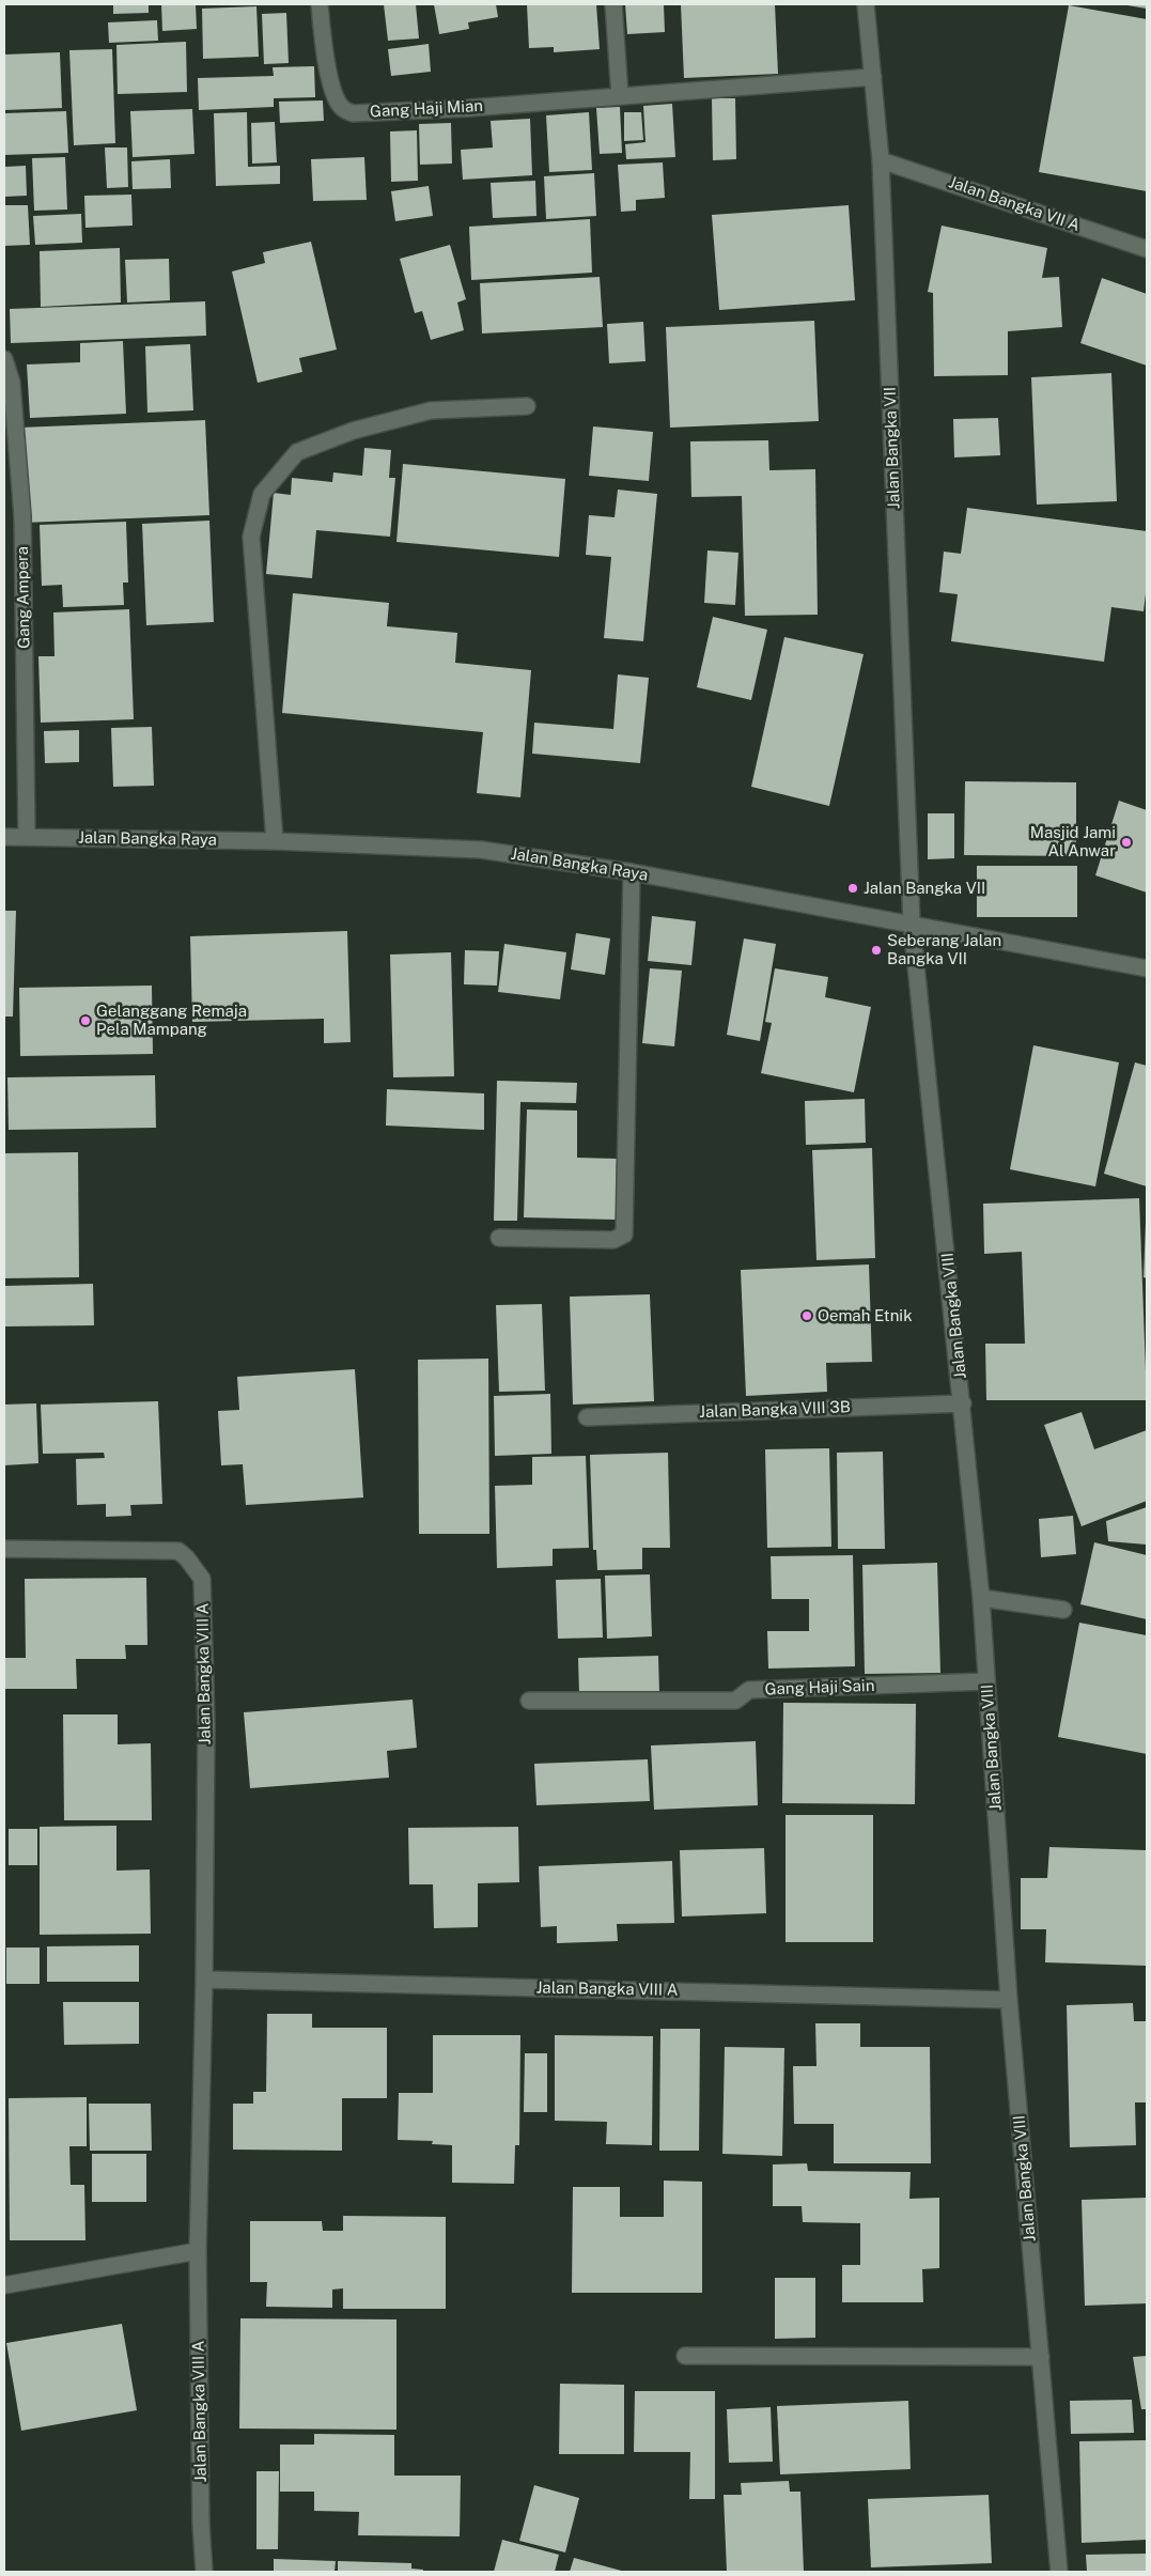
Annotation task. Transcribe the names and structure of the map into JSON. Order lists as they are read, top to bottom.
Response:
{
  "streets": {
    "street": [
      "Gang Haji Mian",
      "Jalan Bangka VII A",
      "Jalan Bangka VII",
      "Gang Ampera",
      "Jalan Bangka Raya",
      "Jalan Bangka VIII",
      "Jalan Bangka VIII 3B",
      "Jalan Bangka VIII A",
      "Gang Haji Sain"
    ]
  },
  "crossings": [
    ["Gang Haji Mian", "Jalan Bangka VII"],
    ["Jalan Bangka VII A", "Jalan Bangka VII"],
    ["Jalan Bangka VII", "Jalan Bangka Raya"],
    ["Jalan Bangka VII", "Jalan Bangka VIII"],
    ["Gang Ampera", "Jalan Bangka Raya"],
    ["Jalan Bangka Raya", "Jalan Bangka VIII"],
    ["Jalan Bangka VIII", "Jalan Bangka VIII 3B"],
    ["Jalan Bangka VIII", "Jalan Bangka VIII A"],
    ["Jalan Bangka VIII", "Gang Haji Sain"]
  ],
  "places": [
    "Masjid Jami Al Anwar",
    "Jalan Bangka VII",
    "Seberang Jalan Bangka VII",
    "Gelanggang Remaja Pela Mampang",
    "Oemah Etnik"
  ]
}
